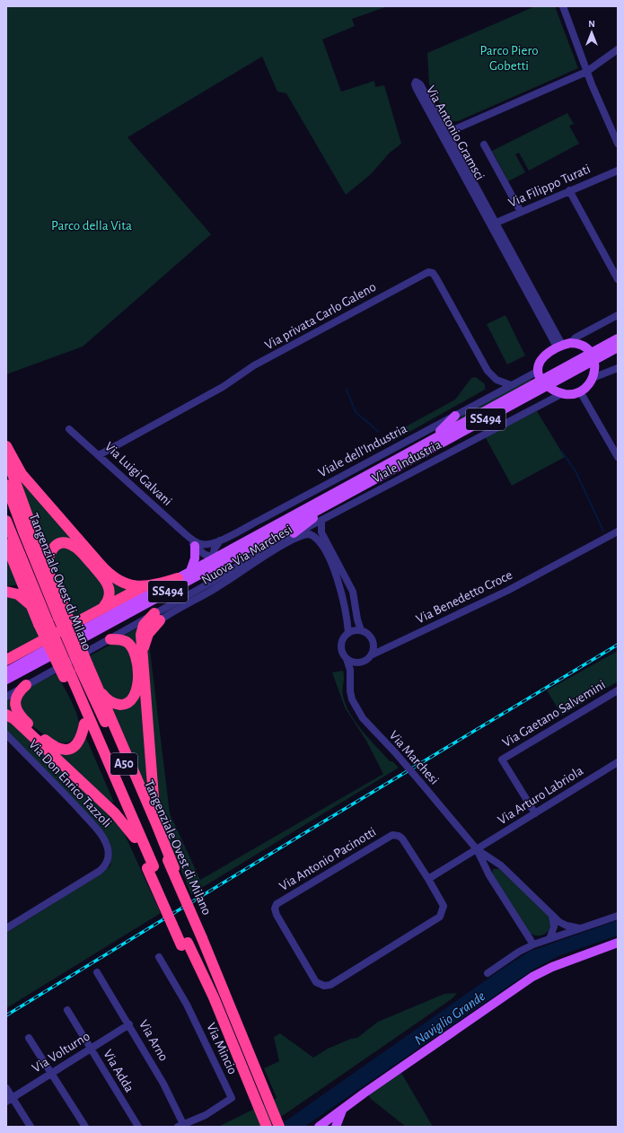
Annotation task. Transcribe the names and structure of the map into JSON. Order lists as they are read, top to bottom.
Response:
{
  "streets": {
    "highway": ["Tangenziale Ovest di Milano", "A50"],
    "main road": ["SS494"],
    "street": [
      "Via Antonio Gramsci",
      "Via Filippo Turati",
      "Via privata Carlo Galeno",
      "Viale dell'Industria",
      "Viale Industria",
      "Via Luigi Galvani",
      "Nuova Via Marchesi",
      "Via Benedetto Croce",
      "Via Gaetano Salvemini",
      "Via Marchesi",
      "Via Don Enrico Tazzoli",
      "Via Arturo Labriola",
      "Via Antonio Pacinotti",
      "Via Arno",
      "Via Mincio",
      "Via Volturno",
      "Via Adda"
    ]
  },
  "crossings": [
    ["Via Antonio Gramsci", "Via Filippo Turati"],
    ["Via privata Carlo Galeno", "Viale dell'Industria"],
    ["Via privata Carlo Galeno", "Via Luigi Galvani"],
    ["SS494", "Via Luigi Galvani"],
    ["Viale dell'Industria", "Via Luigi Galvani"],
    ["Viale Industria", "Nuova Via Marchesi"],
    ["Via Benedetto Croce", "Via Marchesi"],
    ["Via Gaetano Salvemini", "Via Arturo Labriola"],
    ["Via Marchesi", "Via Arturo Labriola"],
    ["Via Arno", "Via Mincio"],
    ["Via Arno", "Via Volturno"],
    ["Via Volturno", "Via Adda"]
  ],
  "water": ["Naviglio Grande"],
  "parks": ["Parco Piero Gobetti", "Parco della Vita"],
  "north": "top"
}
